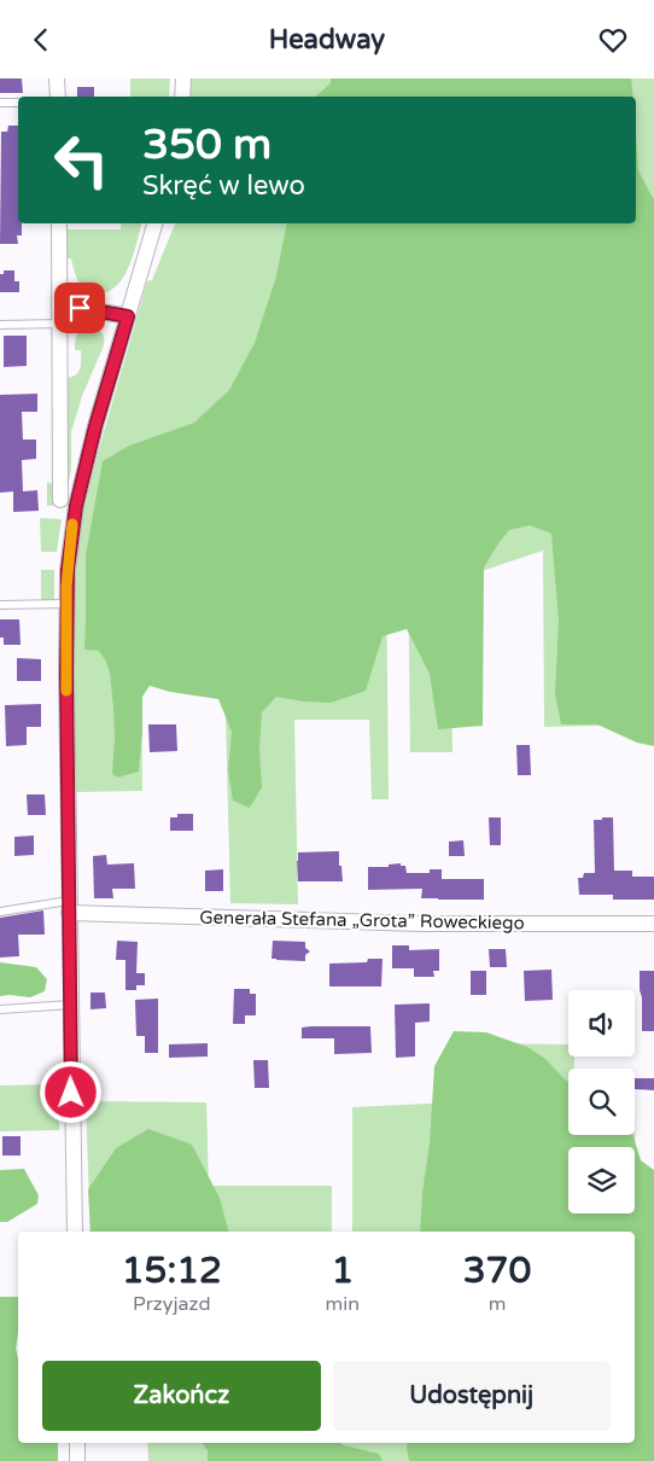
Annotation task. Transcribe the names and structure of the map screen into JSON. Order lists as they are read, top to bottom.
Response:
{
  "streets": {
    "street": ["Generała Stefana „Grota” Roweckiego"]
  },
  "page": {
    "header": "Headway",
    "turn": ["350 m", "Skręć w lewo"],
    "eta": [
      "15:12",
      "Przyjazd",
      "1",
      "min",
      "370",
      "m"
    ],
    "buttons": ["Zakończ", "Udostępnij"]
  }
}
